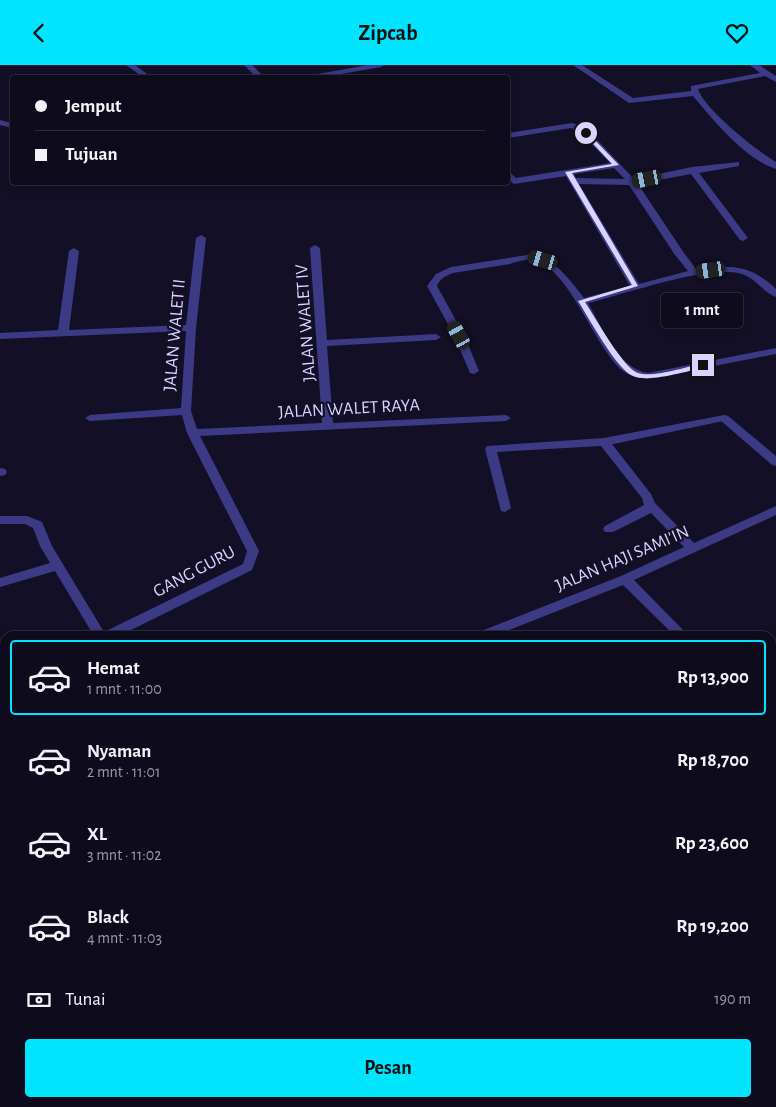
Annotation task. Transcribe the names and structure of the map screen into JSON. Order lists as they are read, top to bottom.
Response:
{
  "streets": {
    "street": [
      "JALAN WALET IV",
      "JALAN WALET II",
      "JALAN WALET RAYA",
      "JALAN HAJI SAMI'IN",
      "GANG GURU"
    ]
  },
  "crossings": [
    ["JALAN WALET IV", "JALAN WALET RAYA"],
    ["JALAN WALET II", "JALAN WALET RAYA"],
    ["JALAN WALET II", "GANG GURU"],
    ["JALAN WALET RAYA", "GANG GURU"]
  ],
  "page": {
    "header": "Zipcab",
    "banner": ["Jemput", "Tujuan"],
    "bubble": "1 mnt",
    "list": [
      {
        "name": "Hemat",
        "note": "1 mnt · 11:00",
        "value": "Rp 13,900"
      },
      {
        "name": "Nyaman",
        "note": "2 mnt · 11:01",
        "value": "Rp 18,700"
      },
      {
        "name": "XL",
        "note": "3 mnt · 11:02",
        "value": "Rp 23,600"
      },
      {
        "name": "Black",
        "note": "4 mnt · 11:03",
        "value": "Rp 19,200"
      }
    ],
    "pay": ["Tunai", "190 m"],
    "buttons": "Pesan"
  }
}
